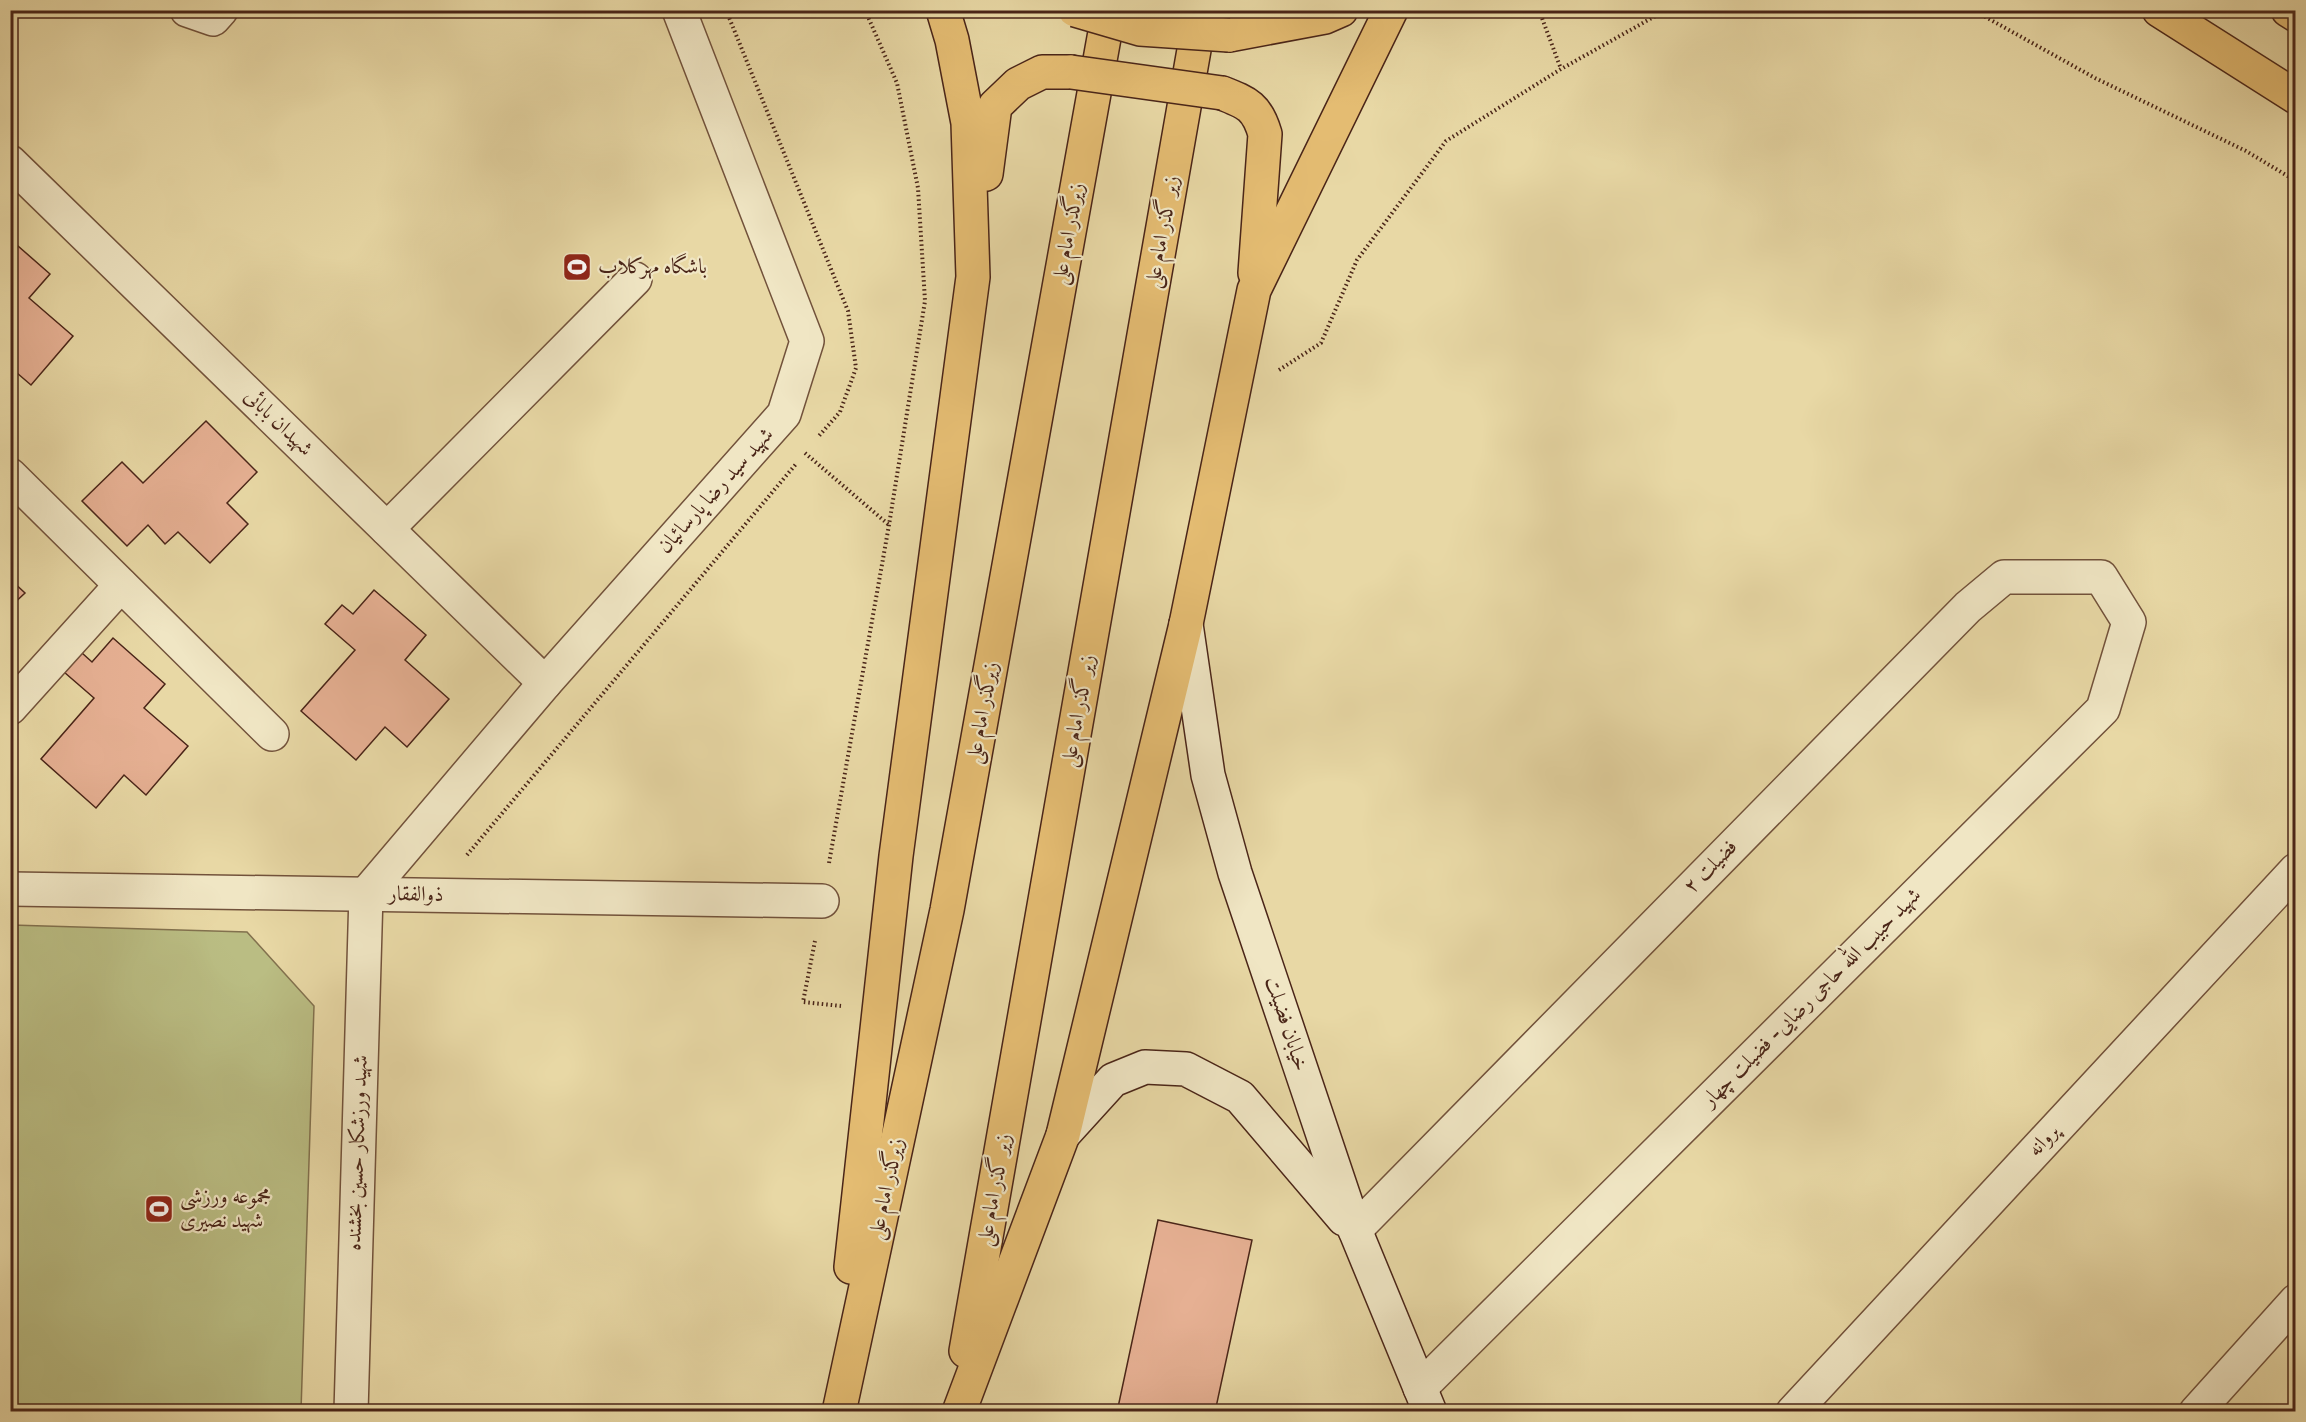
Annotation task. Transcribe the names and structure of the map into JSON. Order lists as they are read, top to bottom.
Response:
{
  "streets": {
    "main road": ["زیر گذر امام علی", "زیرگذر امام علی"],
    "street": [
      "شهیدان بابائی",
      "شهید سید رضا پارسائیان",
      "فضیلت ۲",
      "ذوالفقار",
      "شهید حبیب الله حاجی رضایی- فضیلت چهار",
      "خیابان فضیلت",
      "پروانه",
      "شهید ورزشکار حسین بخشنده"
    ]
  },
  "crossings": [
    ["شهیدان بابائی", "شهید سید رضا پارسائیان"],
    ["شهید سید رضا پارسائیان", "ذوالفقار"],
    ["شهید سید رضا پارسائیان", "شهید ورزشکار حسین بخشنده"],
    ["فضیلت ۲", "شهید حبیب الله حاجی رضایی- فضیلت چهار"],
    ["فضیلت ۲", "خیابان فضیلت"],
    ["ذوالفقار", "شهید ورزشکار حسین بخشنده"],
    ["شهید حبیب الله حاجی رضایی- فضیلت چهار", "خیابان فضیلت"]
  ],
  "places": {
    "sports": ["باشگاه مهرکلاب", "مجموعه ورزشی شهید نصیری"]
  }
}
